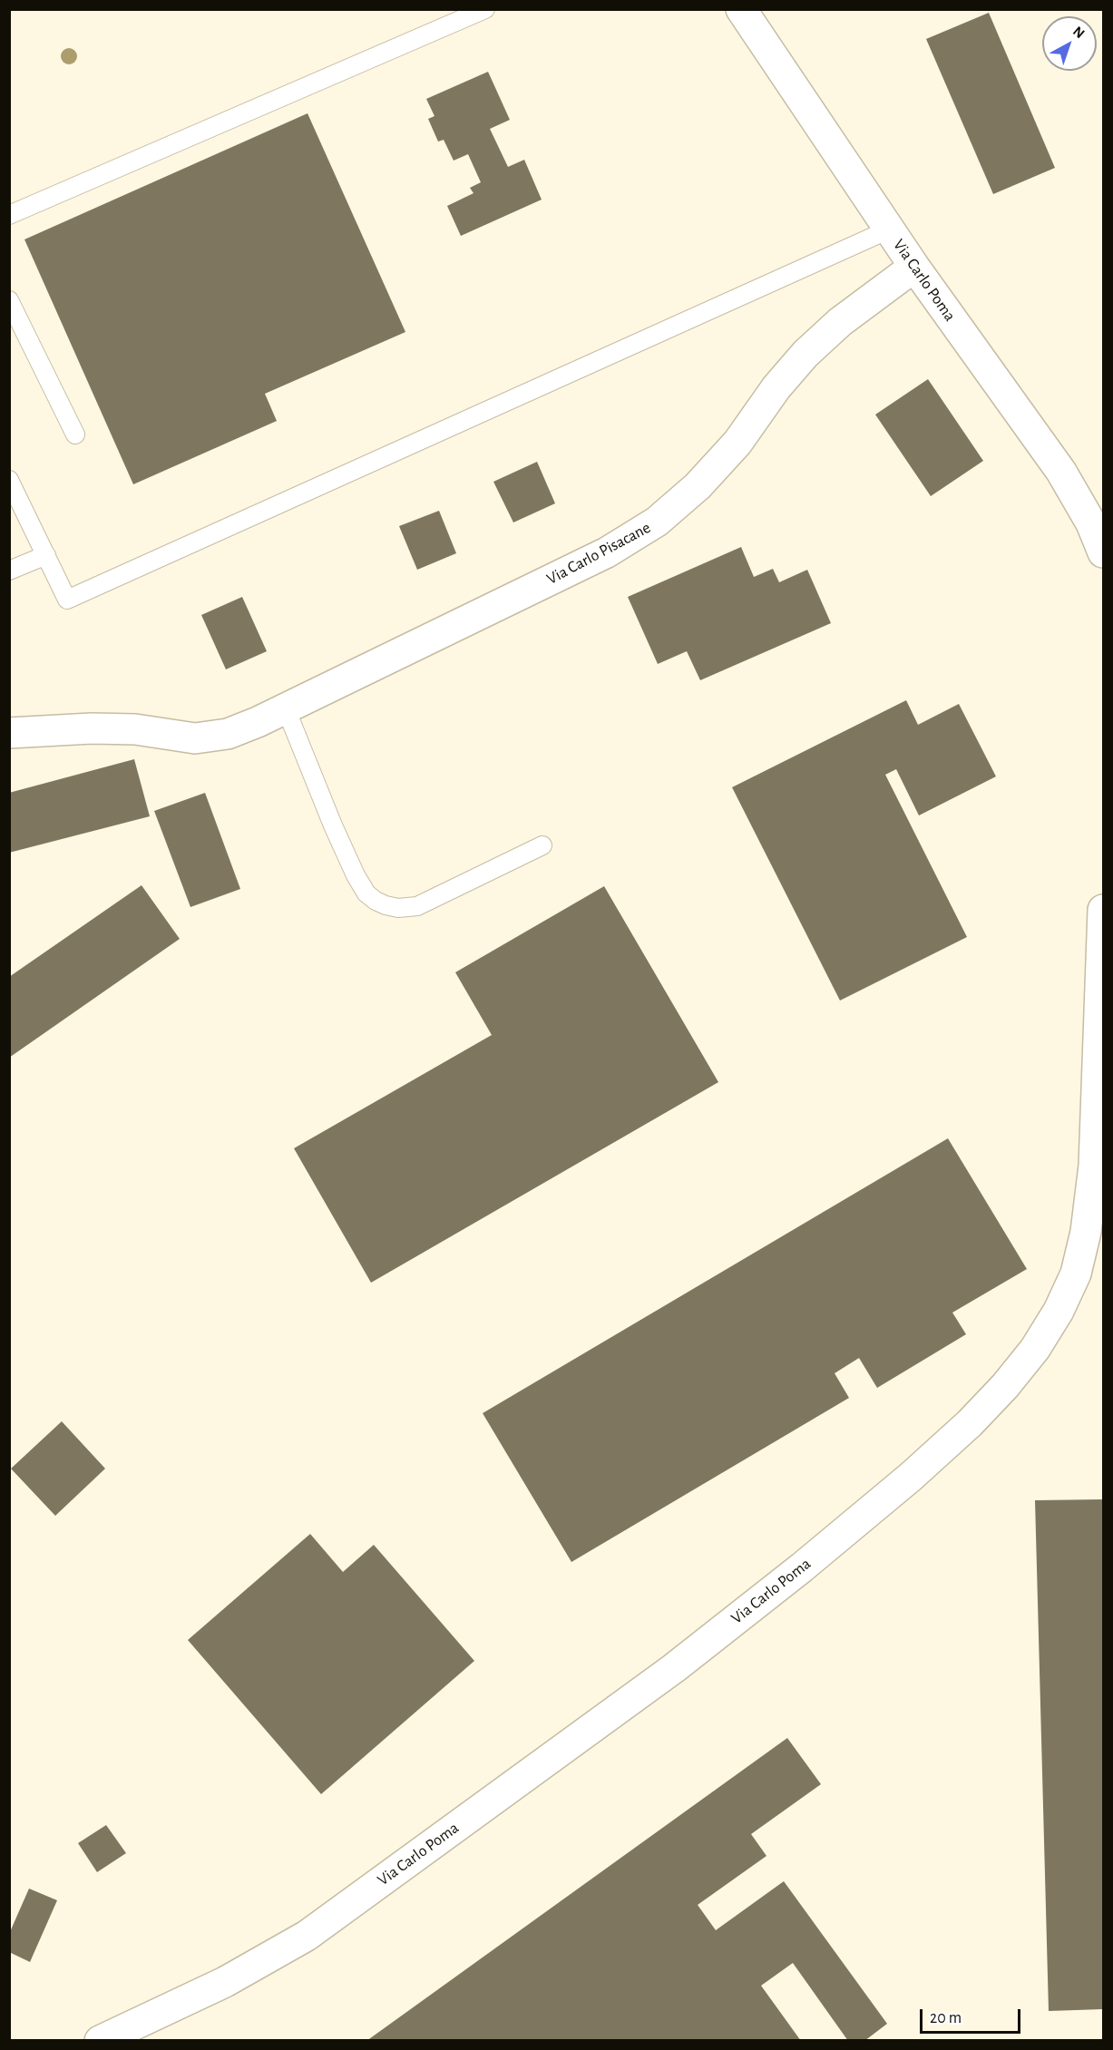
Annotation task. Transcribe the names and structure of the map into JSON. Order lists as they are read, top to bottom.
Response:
{
  "streets": {
    "street": ["Via Carlo Poma", "Via Carlo Pisacane"]
  },
  "crossings": [
    ["Via Carlo Poma", "Via Carlo Pisacane"]
  ],
  "scale_bar": "20 m",
  "north": "top right"
}
